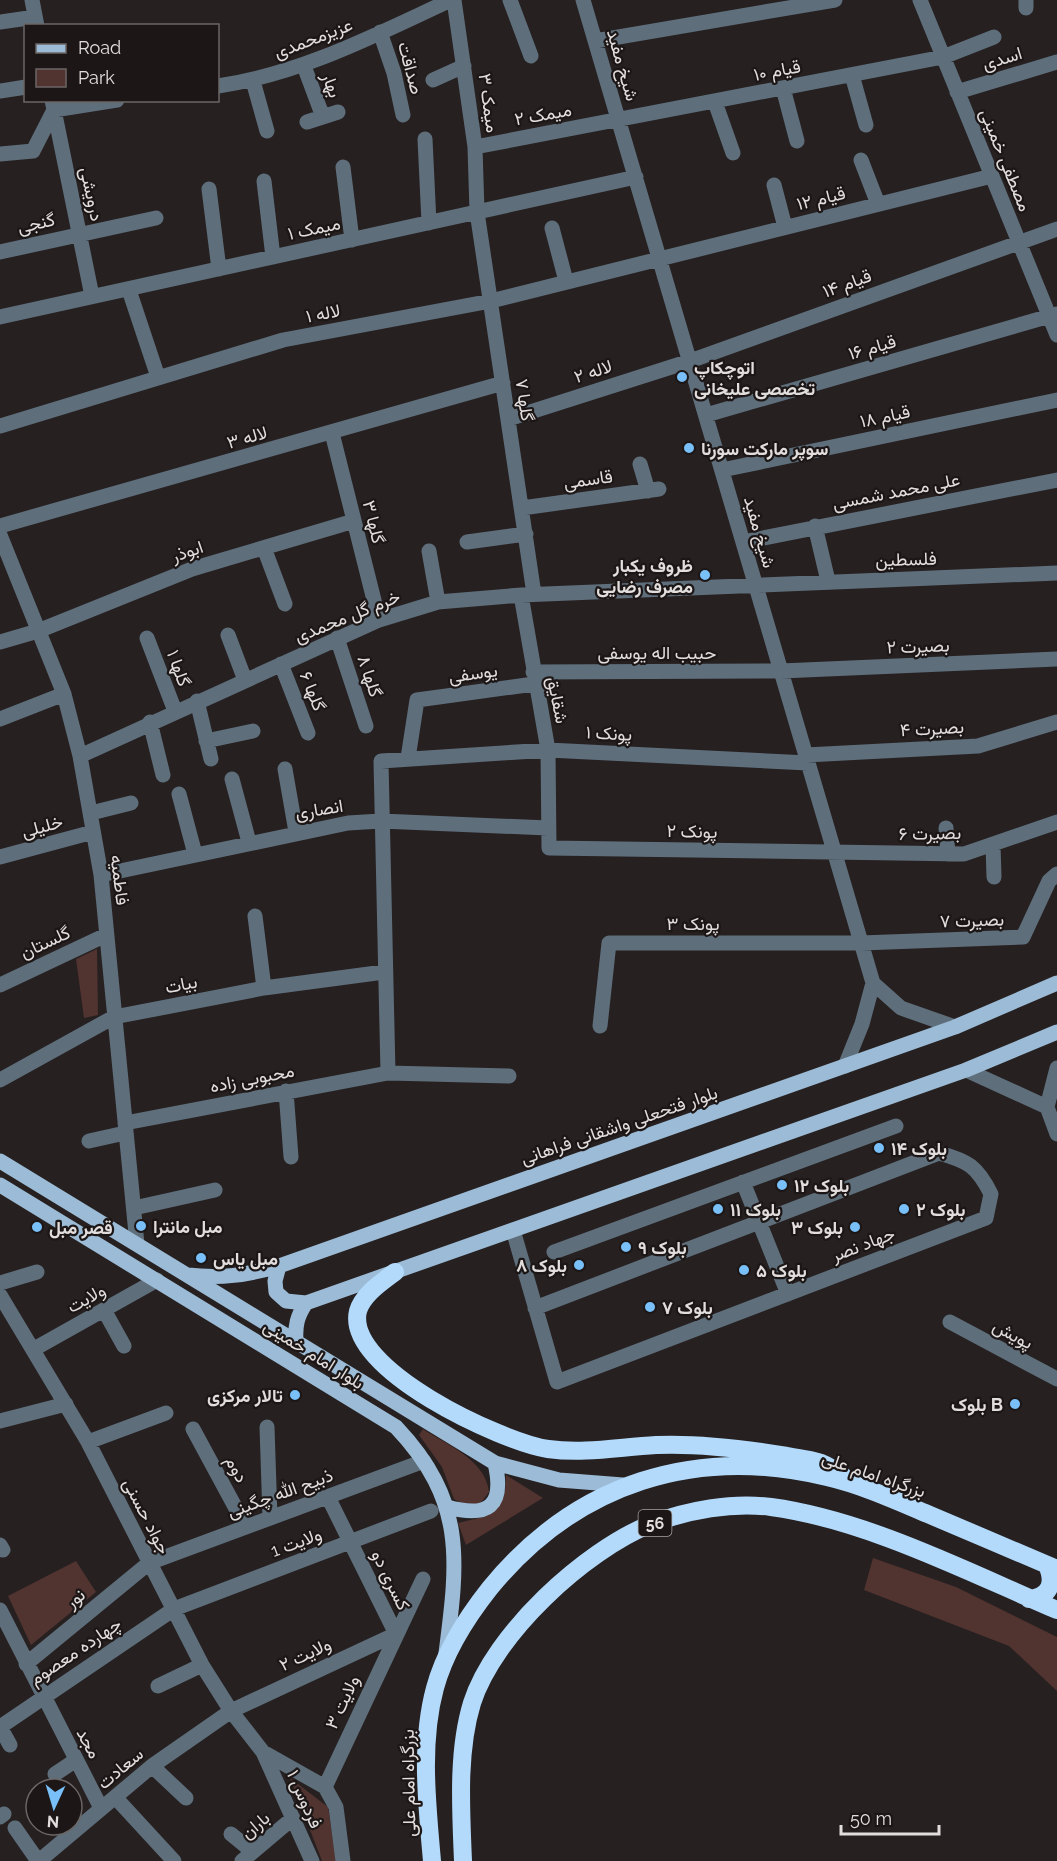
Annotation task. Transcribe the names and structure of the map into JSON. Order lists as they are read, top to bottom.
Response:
{
  "streets": {
    "highway": ["بزرگراه امام علی", "56"],
    "main road": ["بلوار فتحعلی واشقانی فراهانی", "بلوار امام خمینی"],
    "street": [
      "عزیزمحمدی",
      "اسدی",
      "شیخ مفید",
      "صداقت",
      "قیام ۱۰",
      "بهار",
      "میمک ۳",
      "میمک ۲",
      "مصطفی خمینی",
      "درویشی",
      "قیام ۱۲",
      "گنجی",
      "میمک ۱",
      "قیام ۱۴",
      "لاله ۱",
      "قیام ۱۶",
      "لاله ۲",
      "گلها ۷",
      "قیام ۱۸",
      "لاله ۳",
      "قاسمی",
      "علی محمد شمسی",
      "گلها ۳",
      "ابوذر",
      "فلسطین",
      "خرم گل محمدی",
      "بصیرت ۲",
      "حبیب اله یوسفی",
      "گلها ۱",
      "یوسفی",
      "گلها ۸",
      "گلها ۶",
      "شقایق",
      "بصیرت ۴",
      "پونک ۱",
      "انصاری",
      "خلیلی",
      "پونک ۲",
      "بصیرت ۶",
      "فاطمیه",
      "بصیرت ۷",
      "پونک ۳",
      "گلستان",
      "بیات",
      "محبوبی زاده",
      "جهاد نصر",
      "ولایت",
      "پویش",
      "دوم",
      "ذبیح الله چگینی",
      "جواد حسنی",
      "ولایت 1",
      "کسری دو",
      "نور",
      "چهارده معصوم",
      "ولایت ۲",
      "ولایت ۳",
      "مجد",
      "سعادت",
      "فردوس ۱",
      "باران"
    ]
  },
  "crossings": [
    ["عزیزمحمدی", "صداقت"],
    ["عزیزمحمدی", "بهار"],
    ["عزیزمحمدی", "میمک ۳"],
    ["اسدی", "مصطفی خمینی"],
    ["شیخ مفید", "قیام ۱۰"],
    ["شیخ مفید", "میمک ۲"],
    ["شیخ مفید", "قیام ۱۲"],
    ["شیخ مفید", "میمک ۱"],
    ["شیخ مفید", "قیام ۱۴"],
    ["شیخ مفید", "لاله ۱"],
    ["شیخ مفید", "قیام ۱۶"],
    ["شیخ مفید", "لاله ۲"],
    ["شیخ مفید", "قیام ۱۸"],
    ["شیخ مفید", "علی محمد شمسی"],
    ["شیخ مفید", "فلسطین"],
    ["شیخ مفید", "خرم گل محمدی"],
    ["شیخ مفید", "بصیرت ۲"],
    ["شیخ مفید", "حبیب اله یوسفی"],
    ["شیخ مفید", "بصیرت ۴"],
    ["شیخ مفید", "پونک ۱"],
    ["شیخ مفید", "پونک ۲"],
    ["شیخ مفید", "بصیرت ۶"],
    ["شیخ مفید", "بصیرت ۷"],
    ["شیخ مفید", "پونک ۳"],
    ["قیام ۱۰", "میمک ۲"],
    ["قیام ۱۰", "مصطفی خمینی"],
    ["میمک ۳", "میمک ۲"],
    ["میمک ۳", "میمک ۱"],
    ["میمک ۳", "گلها ۷"],
    ["مصطفی خمینی", "قیام ۱۲"],
    ["مصطفی خمینی", "قیام ۱۴"],
    ["مصطفی خمینی", "قیام ۱۶"],
    ["درویشی", "گنجی"],
    ["درویشی", "میمک ۱"],
    ["قیام ۱۲", "لاله ۱"],
    ["میمک ۱", "گلها ۷"],
    ["قیام ۱۴", "لاله ۲"],
    ["لاله ۱", "گلها ۷"],
    ["لاله ۲", "گلها ۷"],
    ["گلها ۷", "لاله ۳"],
    ["گلها ۷", "قاسمی"],
    ["گلها ۷", "خرم گل محمدی"],
    ["گلها ۷", "شقایق"],
    ["لاله ۳", "گلها ۳"],
    ["گلها ۳", "ابوذر"],
    ["گلها ۳", "خرم گل محمدی"],
    ["ابوذر", "فاطمیه"],
    ["فلسطین", "خرم گل محمدی"],
    ["خرم گل محمدی", "گلها ۱"],
    ["خرم گل محمدی", "گلها ۸"],
    ["خرم گل محمدی", "گلها ۶"],
    ["خرم گل محمدی", "شقایق"],
    ["خرم گل محمدی", "فاطمیه"],
    ["بصیرت ۲", "حبیب اله یوسفی"],
    ["حبیب اله یوسفی", "یوسفی"],
    ["حبیب اله یوسفی", "شقایق"],
    ["یوسفی", "شقایق"],
    ["یوسفی", "پونک ۱"],
    ["شقایق", "پونک ۱"],
    ["شقایق", "انصاری"],
    ["شقایق", "پونک ۲"],
    ["بصیرت ۴", "پونک ۱"],
    ["پونک ۱", "انصاری"],
    ["انصاری", "فاطمیه"],
    ["خلیلی", "فاطمیه"],
    ["پونک ۲", "بصیرت ۶"],
    ["فاطمیه", "گلستان"],
    ["فاطمیه", "بیات"],
    ["فاطمیه", "محبوبی زاده"],
    ["فاطمیه", "بلوار امام خمینی"],
    ["بصیرت ۷", "پونک ۳"],
    ["بلوار فتحعلی واشقانی فراهانی", "بلوار امام خمینی"],
    ["ولایت", "بلوار امام خمینی"],
    ["ولایت", "جواد حسنی"],
    ["بلوار امام خمینی", "بزرگراه امام علی"],
    ["بلوار امام خمینی", "ذبیح الله چگینی"],
    ["دوم", "ذبیح الله چگینی"],
    ["ذبیح الله چگینی", "جواد حسنی"],
    ["ذبیح الله چگینی", "کسری دو"],
    ["ذبیح الله چگینی", "نور"],
    ["جواد حسنی", "ولایت 1"],
    ["جواد حسنی", "نور"],
    ["جواد حسنی", "چهارده معصوم"],
    ["جواد حسنی", "ولایت ۲"],
    ["جواد حسنی", "سعادت"],
    ["جواد حسنی", "فردوس ۱"],
    ["ولایت 1", "کسری دو"],
    ["ولایت 1", "چهارده معصوم"],
    ["کسری دو", "ولایت ۲"],
    ["کسری دو", "ولایت ۳"],
    ["نور", "مجد"],
    ["چهارده معصوم", "مجد"],
    ["ولایت ۲", "ولایت ۳"],
    ["ولایت ۲", "سعادت"],
    ["مجد", "سعادت"],
    ["فردوس ۱", "باران"]
  ],
  "places": [
    "اتوچکاپ تخصصی علیخانی",
    "سوپر مارکت سورنا",
    "ظروف یکبار مصرف رضایی",
    "بلوک ۱۴",
    "بلوک ۱۲",
    "بلوک ۱۱",
    "بلوک ۲",
    "مبل مانترا",
    "قصر مبل",
    "بلوک ۳",
    "بلوک ۹",
    "مبل یاس",
    "بلوک ۸",
    "بلوک ۵",
    "بلوک ۷",
    "تالار مرکزی",
    "بلوک B"
  ],
  "legend": ["Road", "Park"],
  "scale_bar": "50 m",
  "north": "bottom"
}
